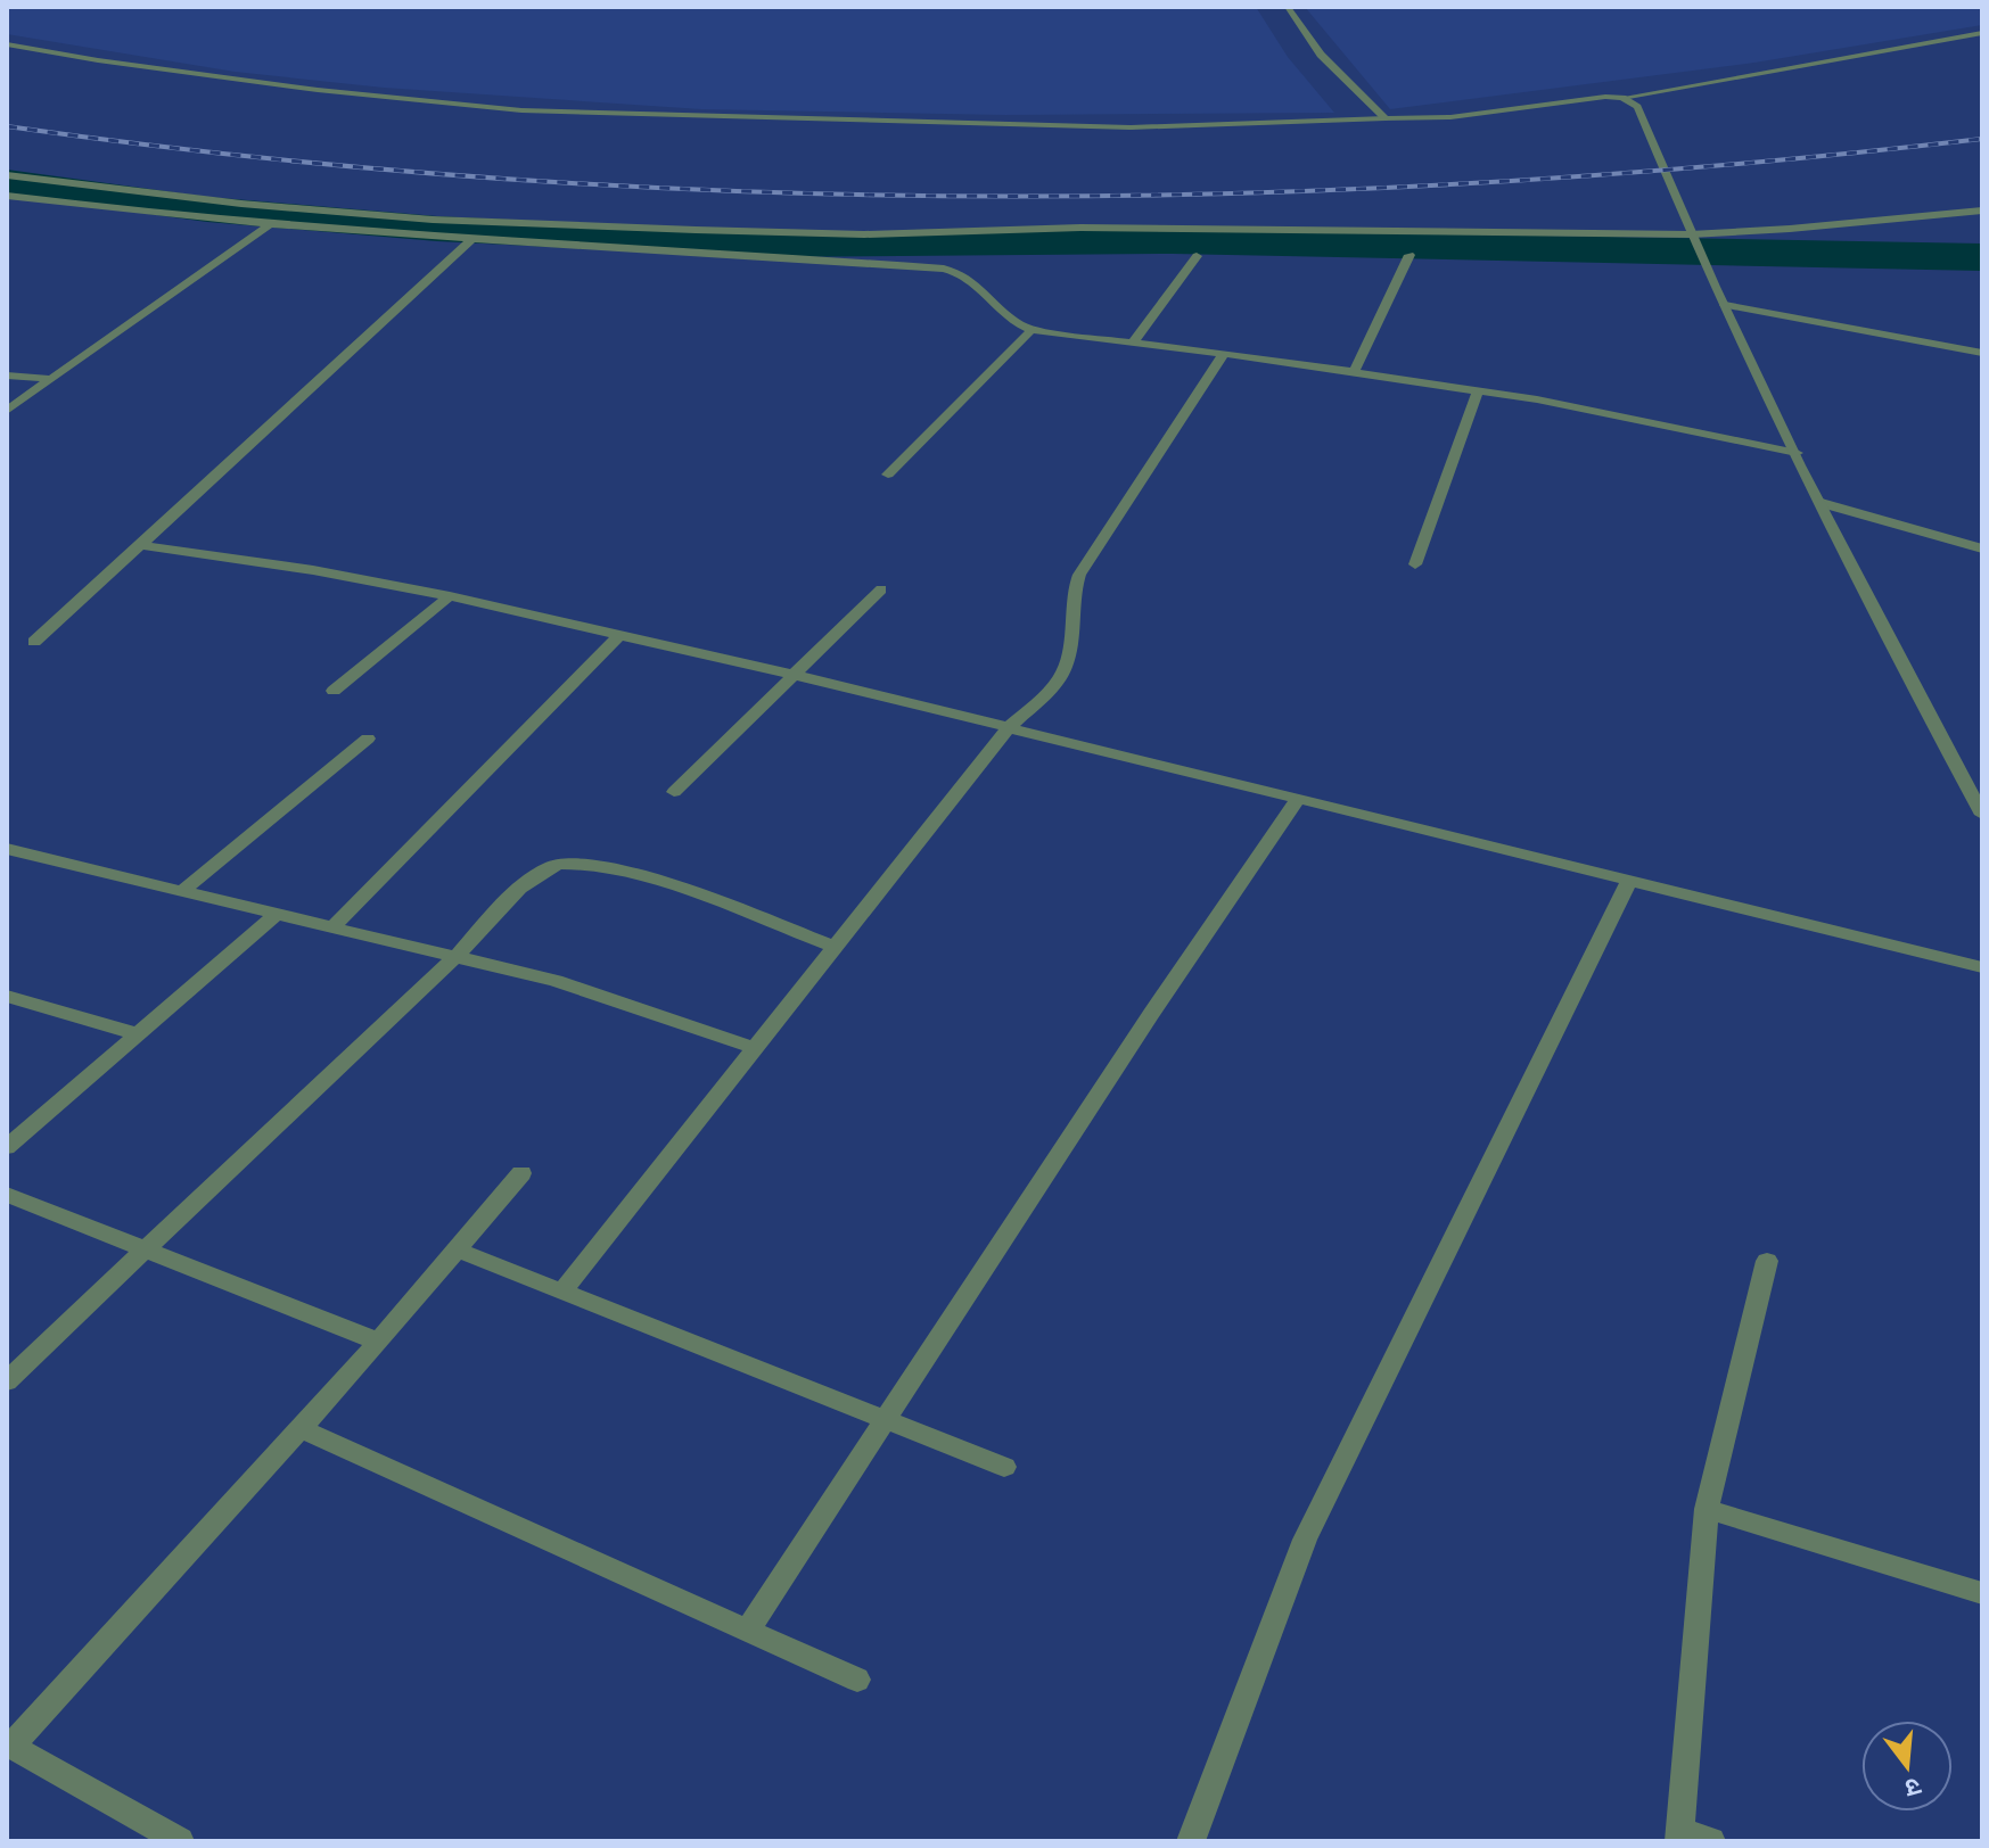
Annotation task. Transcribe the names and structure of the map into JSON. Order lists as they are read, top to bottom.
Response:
{
  "north": "bottom"
}
